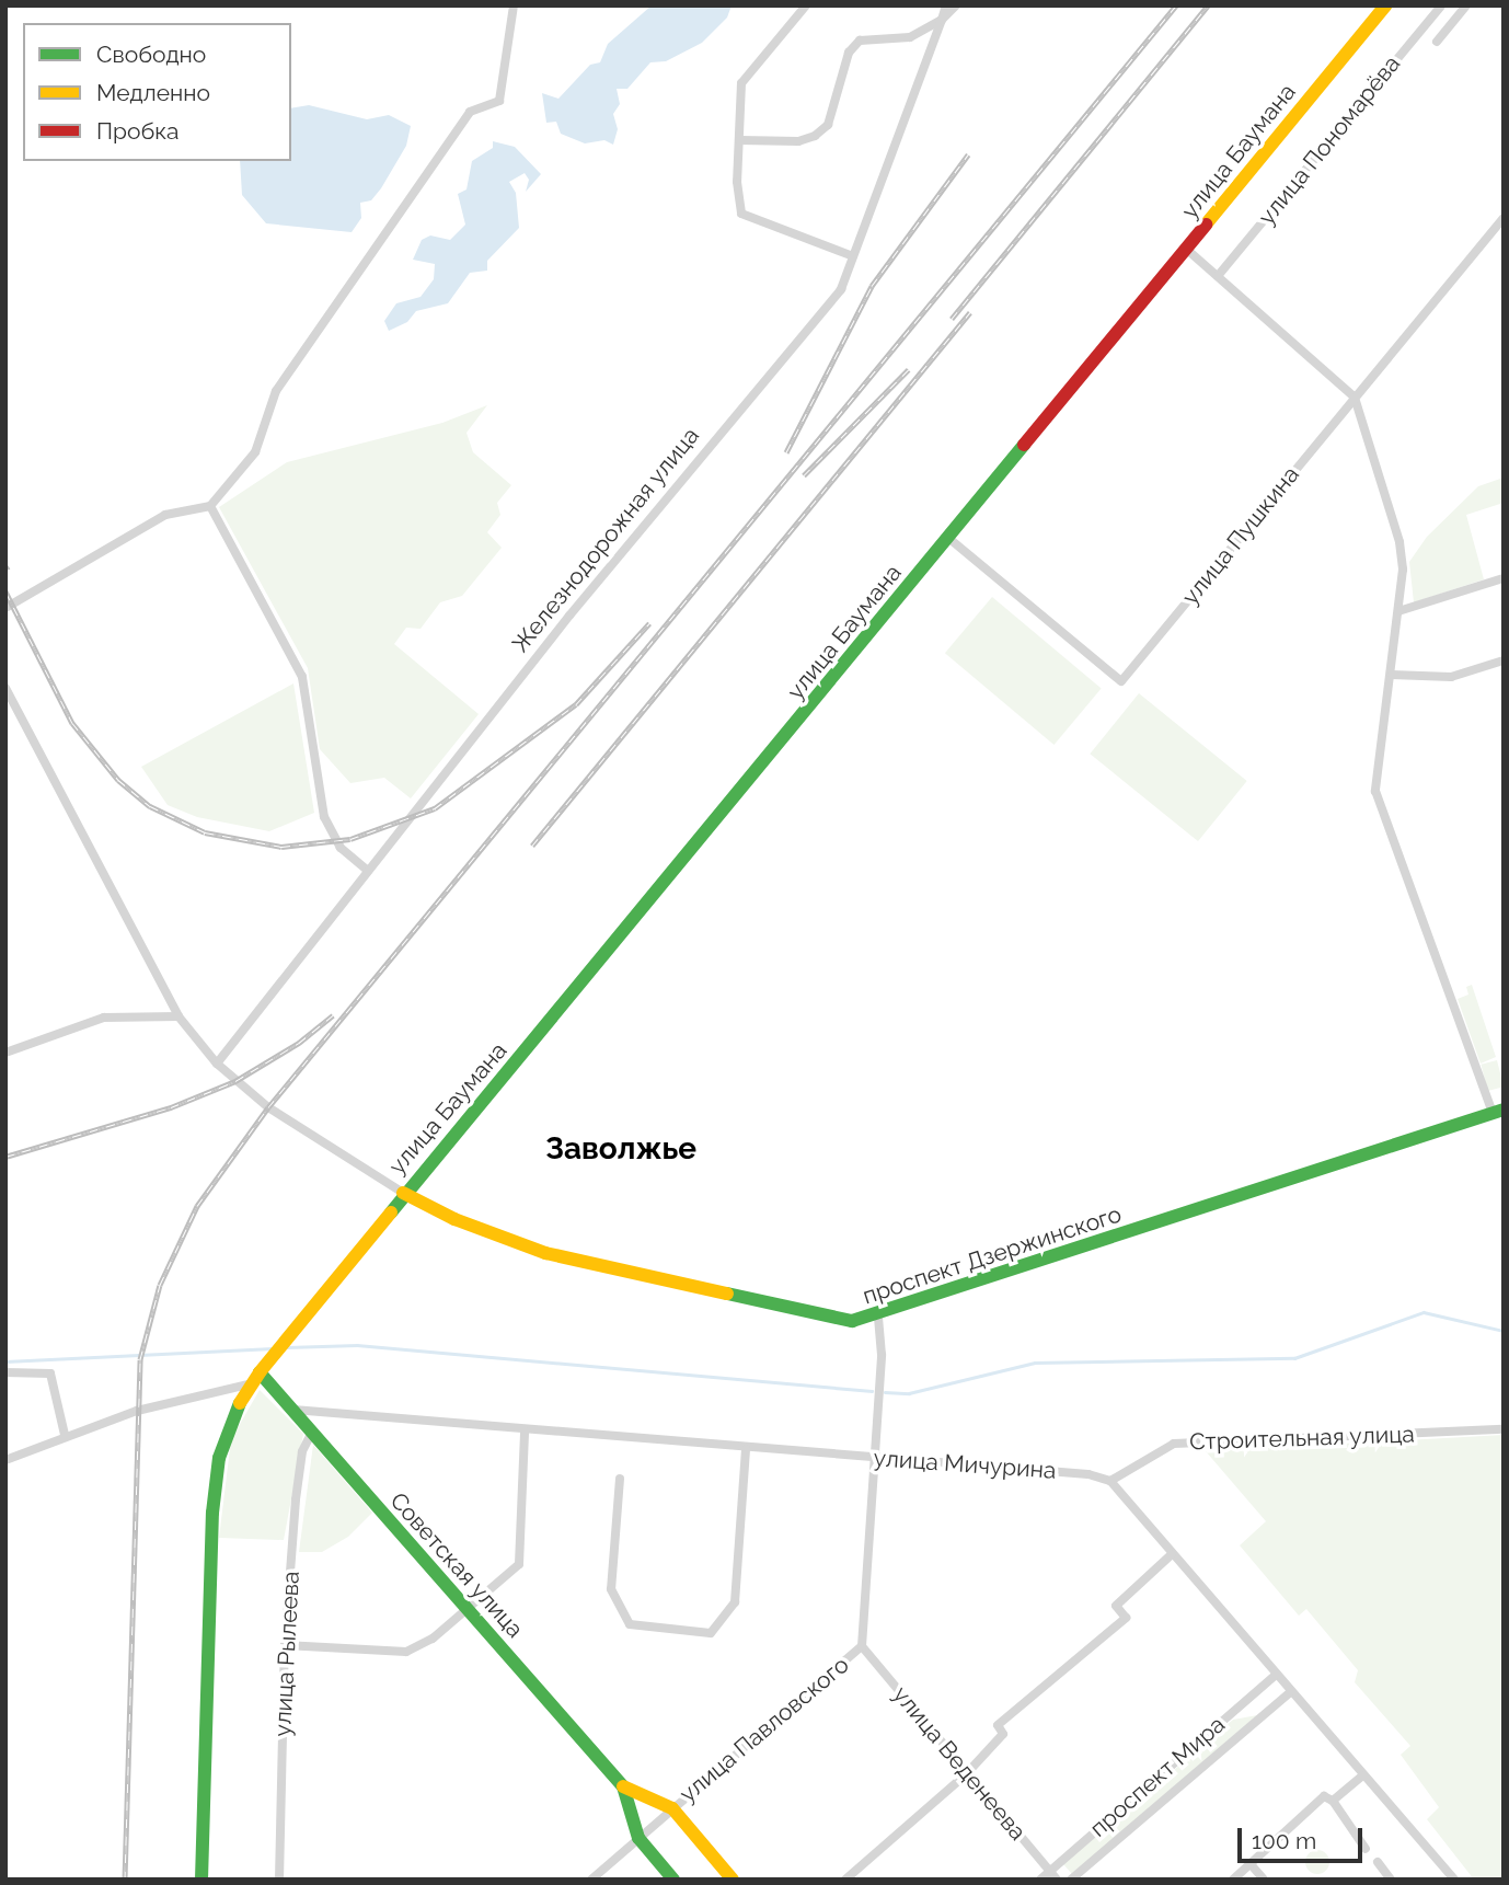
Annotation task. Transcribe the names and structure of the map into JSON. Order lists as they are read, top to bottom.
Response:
{
  "streets": {
    "main road": ["улица Баумана", "проспект Дзержинского", "Советская улица"],
    "street": [
      "улица Пономарёва",
      "улица Пушкина",
      "Железнодорожная улица",
      "Строительная улица",
      "улица Мичурина",
      "улица Рылеева",
      "улица Павловского",
      "улица Веденеева",
      "проспект Мира"
    ]
  },
  "crossings": [
    ["улица Баумана", "улица Пушкина"],
    ["улица Баумана", "проспект Дзержинского"],
    ["улица Баумана", "Советская улица"],
    ["проспект Дзержинского", "улица Павловского"],
    ["Строительная улица", "улица Мичурина"],
    ["улица Мичурина", "Советская улица"],
    ["улица Мичурина", "улица Павловского"],
    ["Советская улица", "улица Рылеева"],
    ["улица Павловского", "улица Веденеева"],
    ["улица Веденеева", "проспект Мира"]
  ],
  "districts": ["Заволжье"],
  "legend": ["Свободно", "Медленно", "Пробка"],
  "scale_bar": "100 m"
}
